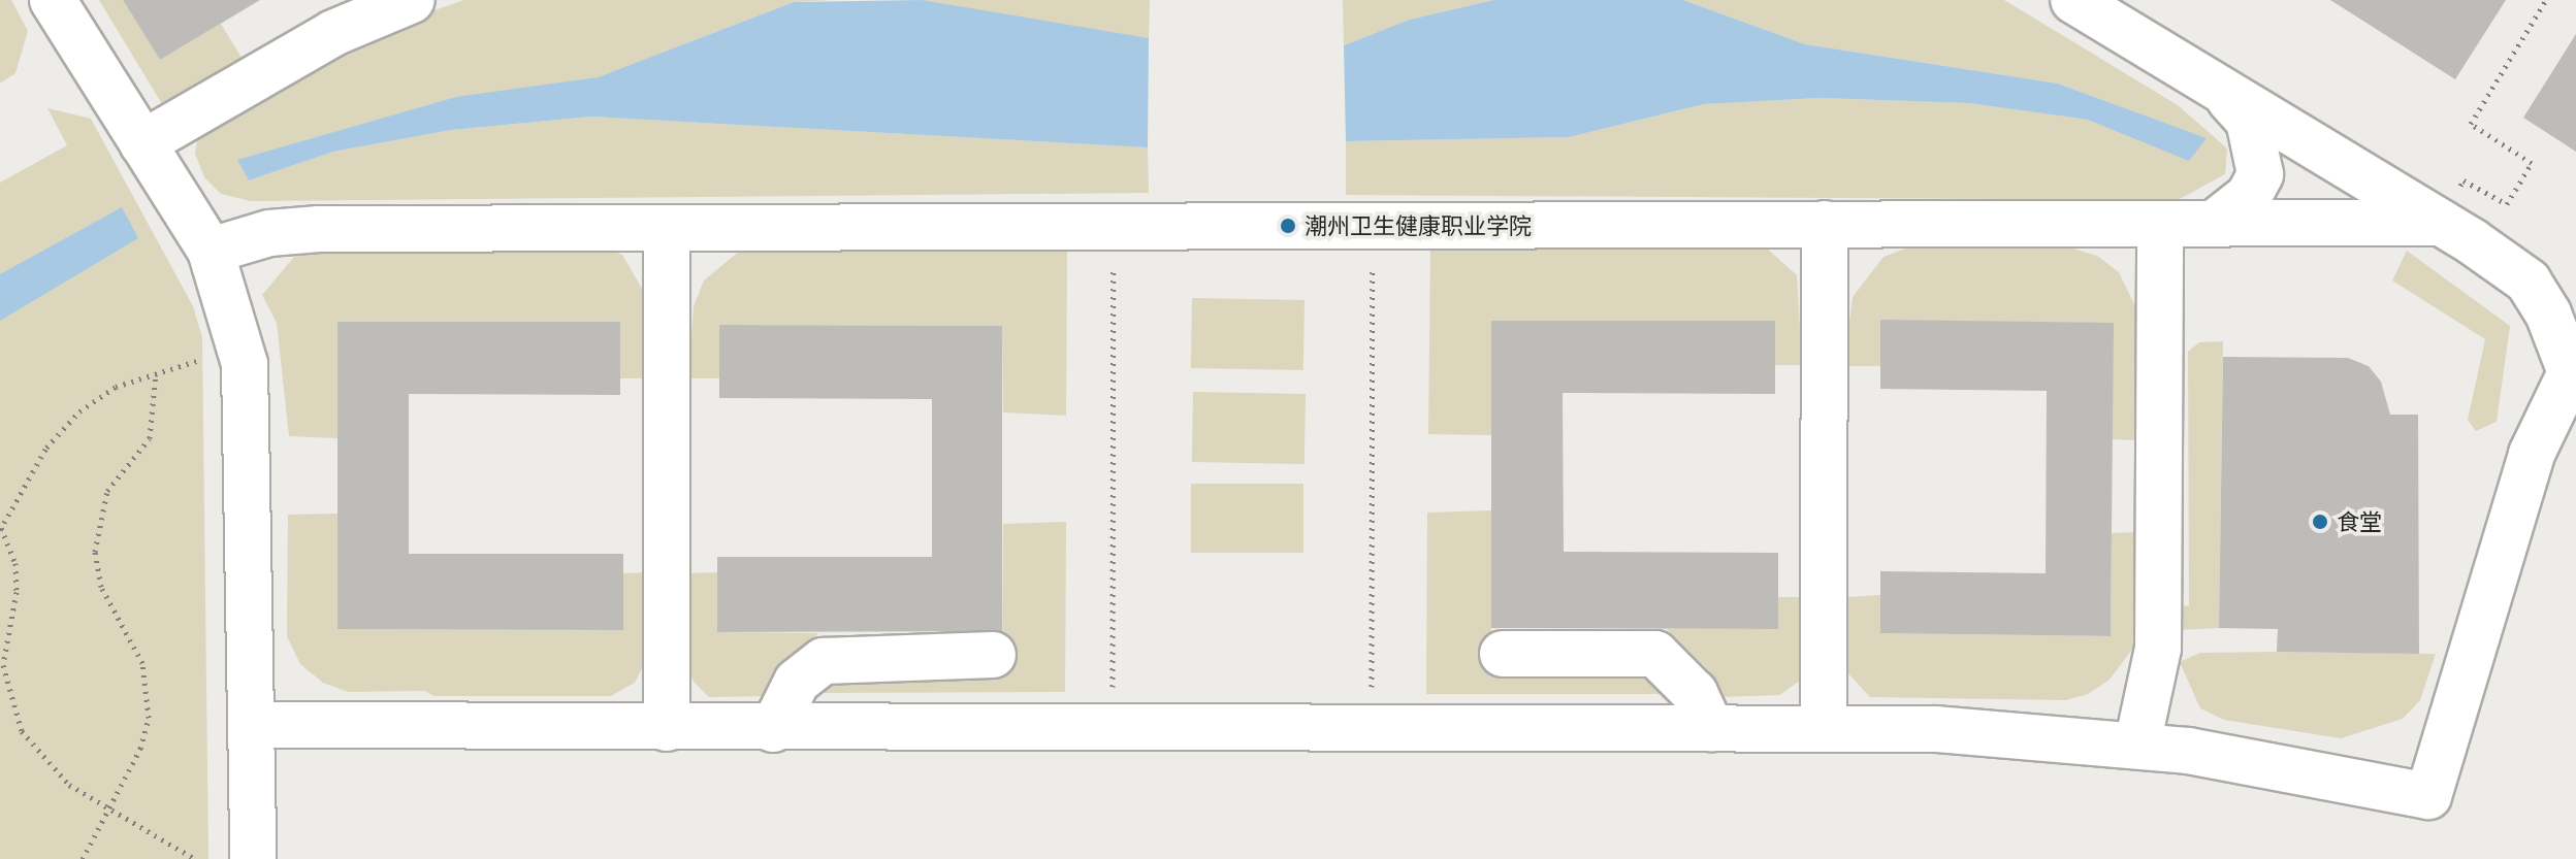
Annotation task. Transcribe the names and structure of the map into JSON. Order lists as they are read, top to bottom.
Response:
{
  "places": ["潮州卫生健康职业学院", "食堂"]
}
